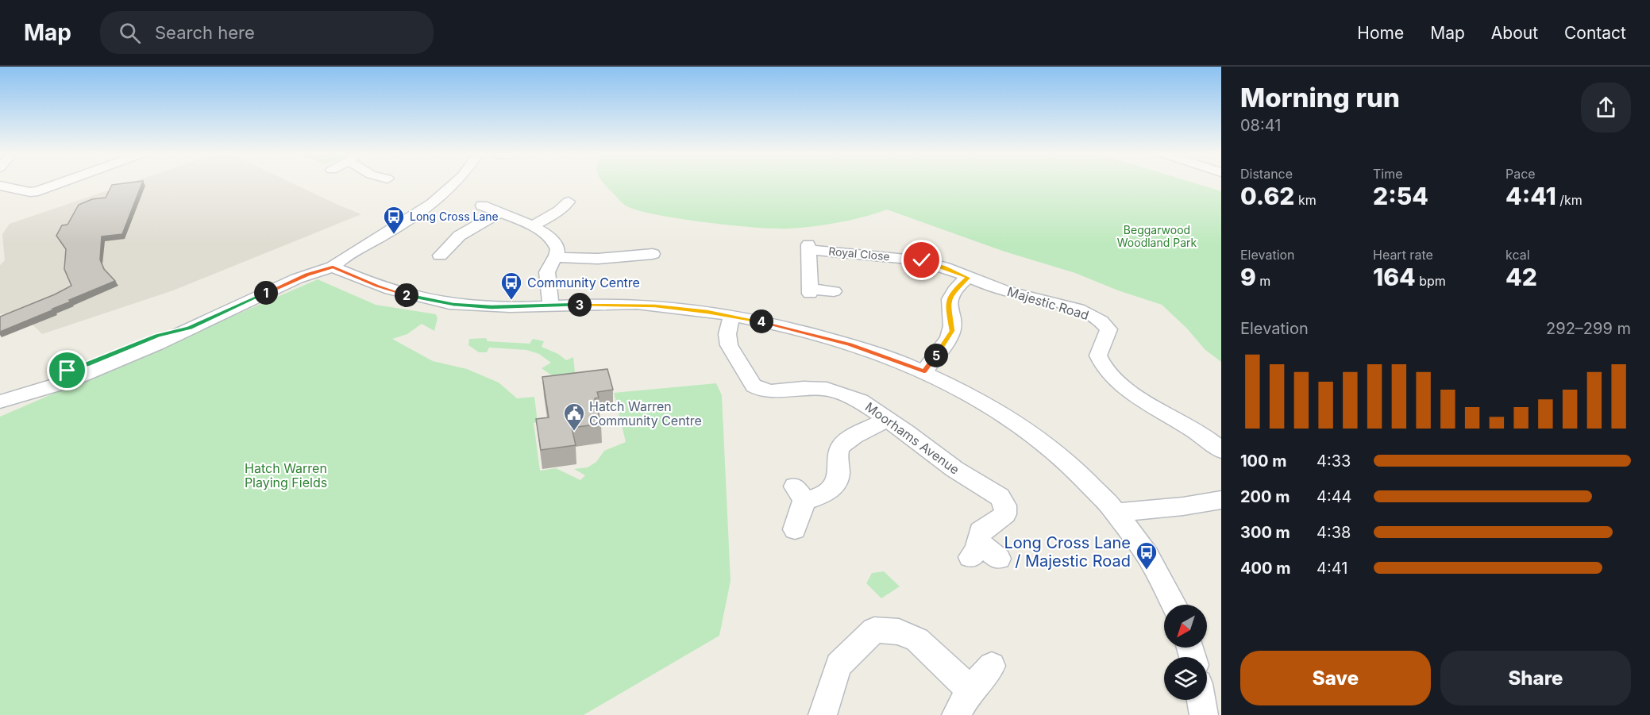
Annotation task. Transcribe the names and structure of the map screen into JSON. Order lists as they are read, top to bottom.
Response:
{
  "streets": {
    "street": ["Royal Close", "Majestic Road", "Moorhams Avenue"]
  },
  "crossings": [
    ["Royal Close", "Majestic Road"]
  ],
  "parks": ["Beggarwood Woodland Park", "Hatch Warren Playing Fields"],
  "places": {
    "bus stop": ["Long Cross Lane", "Community Centre", "Long Cross Lane / Majestic Road"],
    "public building": ["Hatch Warren Community Centre"]
  },
  "north": "bottom left",
  "page": {
    "header": "Map",
    "search": "Search here",
    "nav": [
      "Home",
      "Map",
      "About",
      "Contact"
    ],
    "heading": ["Morning run", "08:41"],
    "stats": [
      ["Distance", "0.62 km"],
      ["Time", "2:54"],
      ["Pace", "4:41 /km"],
      ["Elevation", "9 m"],
      ["Heart rate", "164 bpm"],
      ["kcal", "42"]
    ],
    "pins": [
      "1",
      "2",
      "3",
      "4",
      "5"
    ],
    "chart": ["Elevation", "292–299 m"],
    "list": [
      {
        "name": "100 m",
        "note": "4:33"
      },
      {
        "name": "200 m",
        "note": "4:44"
      },
      {
        "name": "300 m",
        "note": "4:38"
      },
      {
        "name": "400 m",
        "note": "4:41"
      }
    ],
    "buttons": ["Save", "Share"]
  }
}
